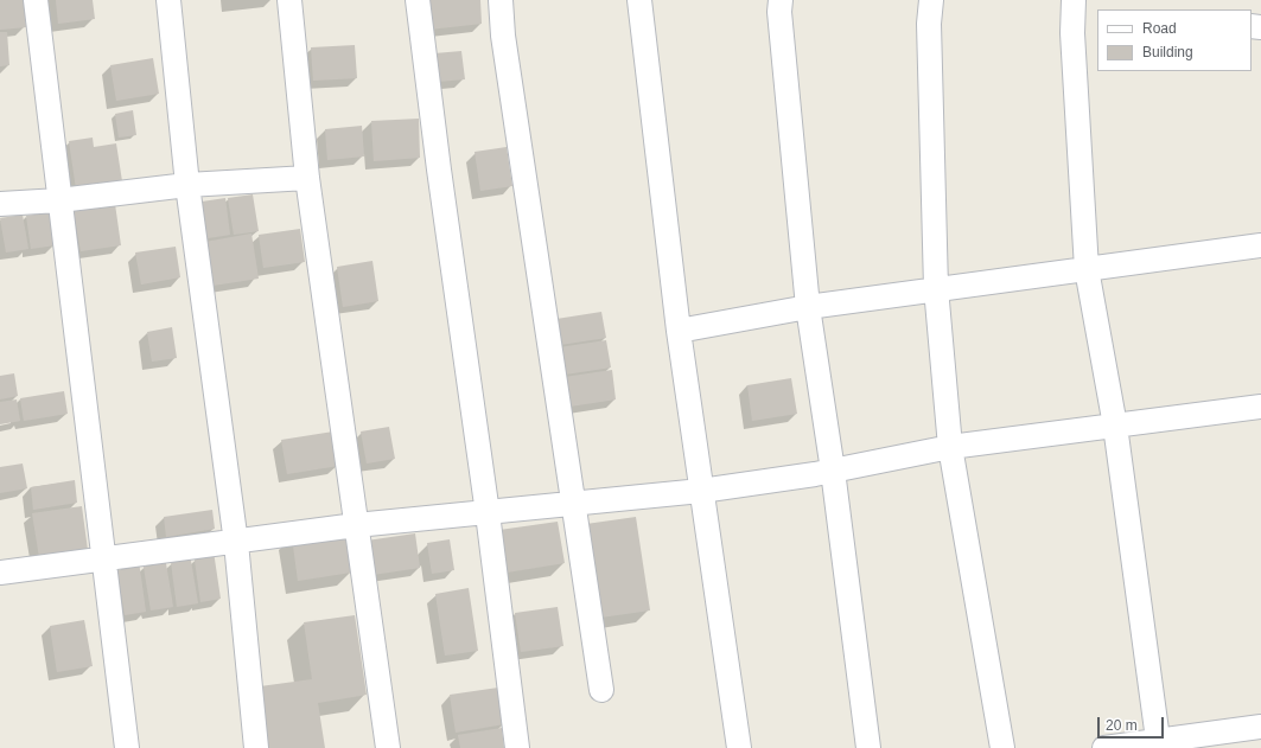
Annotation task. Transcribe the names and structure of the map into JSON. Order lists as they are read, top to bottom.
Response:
{
  "legend": ["Road", "Building"],
  "scale_bar": "20 m"
}
